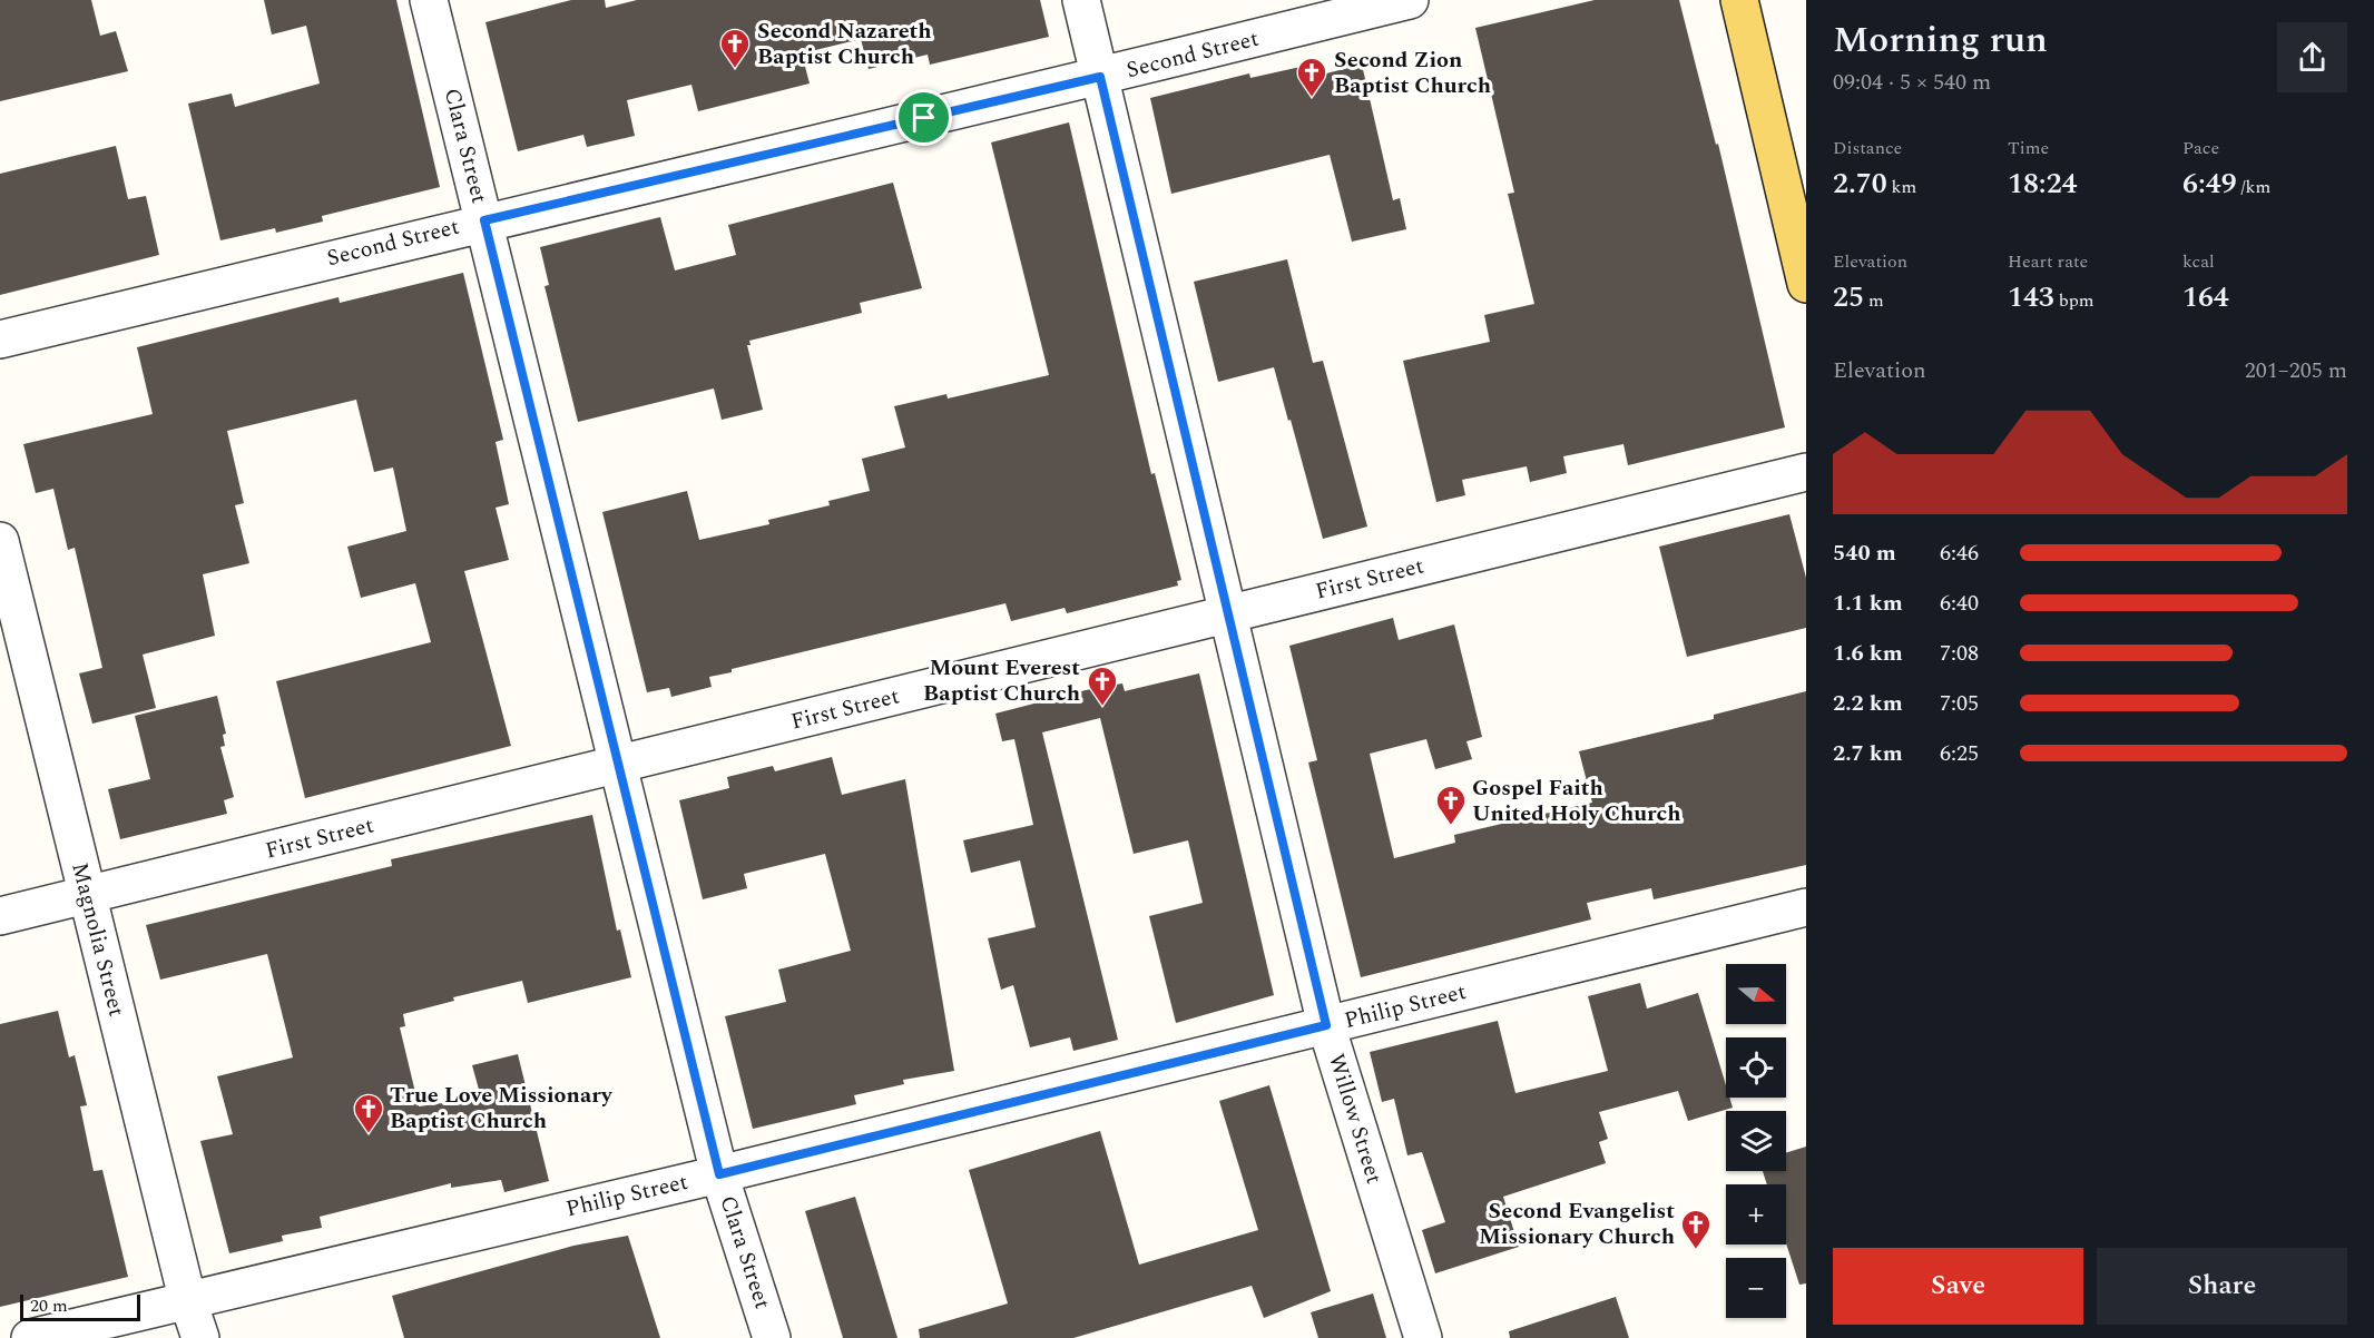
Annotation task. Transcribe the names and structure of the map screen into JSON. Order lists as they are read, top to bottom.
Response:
{
  "streets": {
    "street": [
      "Second Street",
      "Clara Street",
      "First Street",
      "Magnolia Street",
      "Philip Street",
      "Willow Street"
    ]
  },
  "crossings": [
    ["Second Street", "Clara Street"],
    ["Second Street", "Willow Street"],
    ["Clara Street", "First Street"],
    ["Clara Street", "Philip Street"],
    ["First Street", "Magnolia Street"],
    ["First Street", "Willow Street"],
    ["Magnolia Street", "Philip Street"],
    ["Philip Street", "Willow Street"]
  ],
  "places": {
    "church": [
      "Second Nazareth Baptist Church",
      "Second Zion Baptist Church",
      "Mount Everest Baptist Church",
      "Gospel Faith United Holy Church",
      "True Love Missionary Baptist Church",
      "Second Evangelist Missionary Church"
    ]
  },
  "scale_bar": "20 m",
  "north": "right",
  "page": {
    "heading": ["Morning run", "09:04 · 5 × 540 m"],
    "stats": [
      ["Distance", "2.70 km"],
      ["Time", "18:24"],
      ["Pace", "6:49 /km"],
      ["Elevation", "25 m"],
      ["Heart rate", "143 bpm"],
      ["kcal", "164"]
    ],
    "chart": ["Elevation", "201–205 m"],
    "list": [
      {
        "name": "540 m",
        "note": "6:46"
      },
      {
        "name": "1.1 km",
        "note": "6:40"
      },
      {
        "name": "1.6 km",
        "note": "7:08"
      },
      {
        "name": "2.2 km",
        "note": "7:05"
      },
      {
        "name": "2.7 km",
        "note": "6:25"
      }
    ],
    "map_buttons": ["+", "−"],
    "buttons": ["Save", "Share"],
    "scale": "20 m"
  }
}
